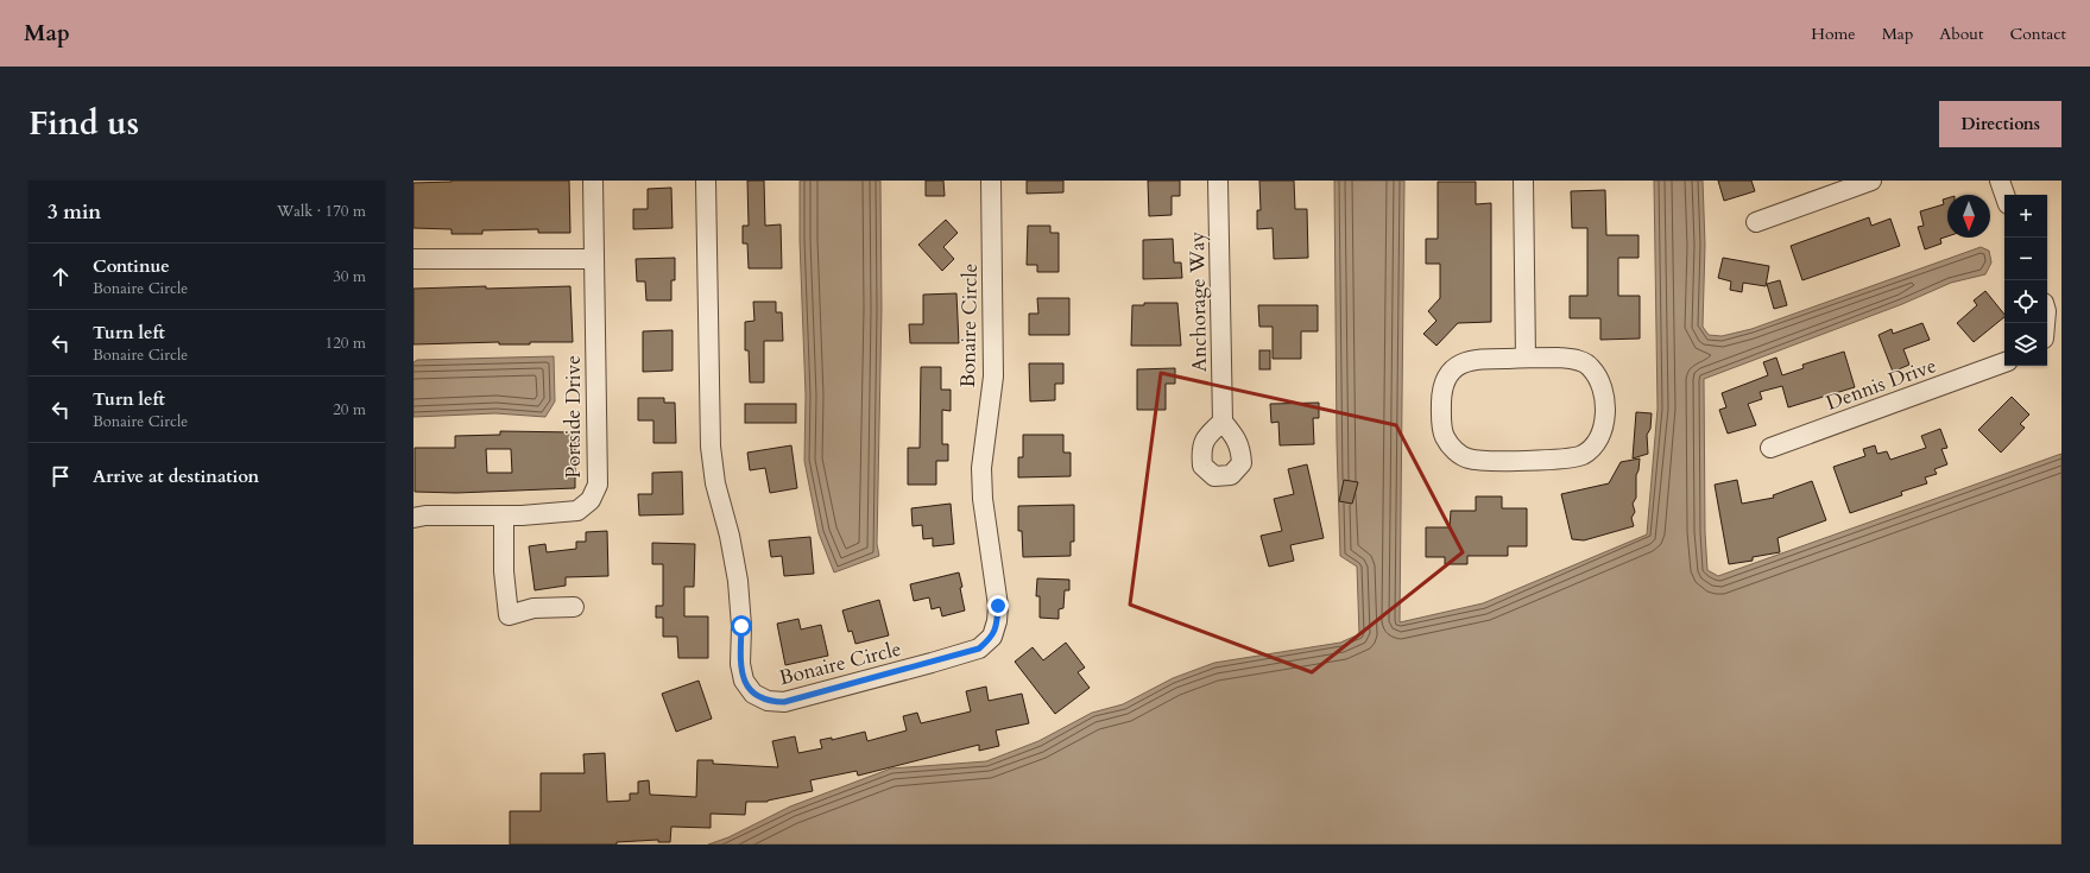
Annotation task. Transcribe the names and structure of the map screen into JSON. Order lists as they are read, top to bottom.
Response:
{
  "streets": {
    "street": [
      "Anchorage Way",
      "Bonaire Circle",
      "Dennis Drive",
      "Portside Drive"
    ]
  },
  "north": "bottom",
  "page": {
    "header": "Map",
    "nav": [
      "Home",
      "Map",
      "About",
      "Contact"
    ],
    "title": "Find us",
    "buttons": "Directions",
    "heading": ["3 min", "Walk · 170 m"],
    "map_buttons": ["+", "−"],
    "list": [
      ["Continue", "Bonaire Circle", "30 m"],
      ["Turn left", "Bonaire Circle", "120 m"],
      ["Turn left", "Bonaire Circle", "20 m"],
      "Arrive at destination"
    ]
  }
}
